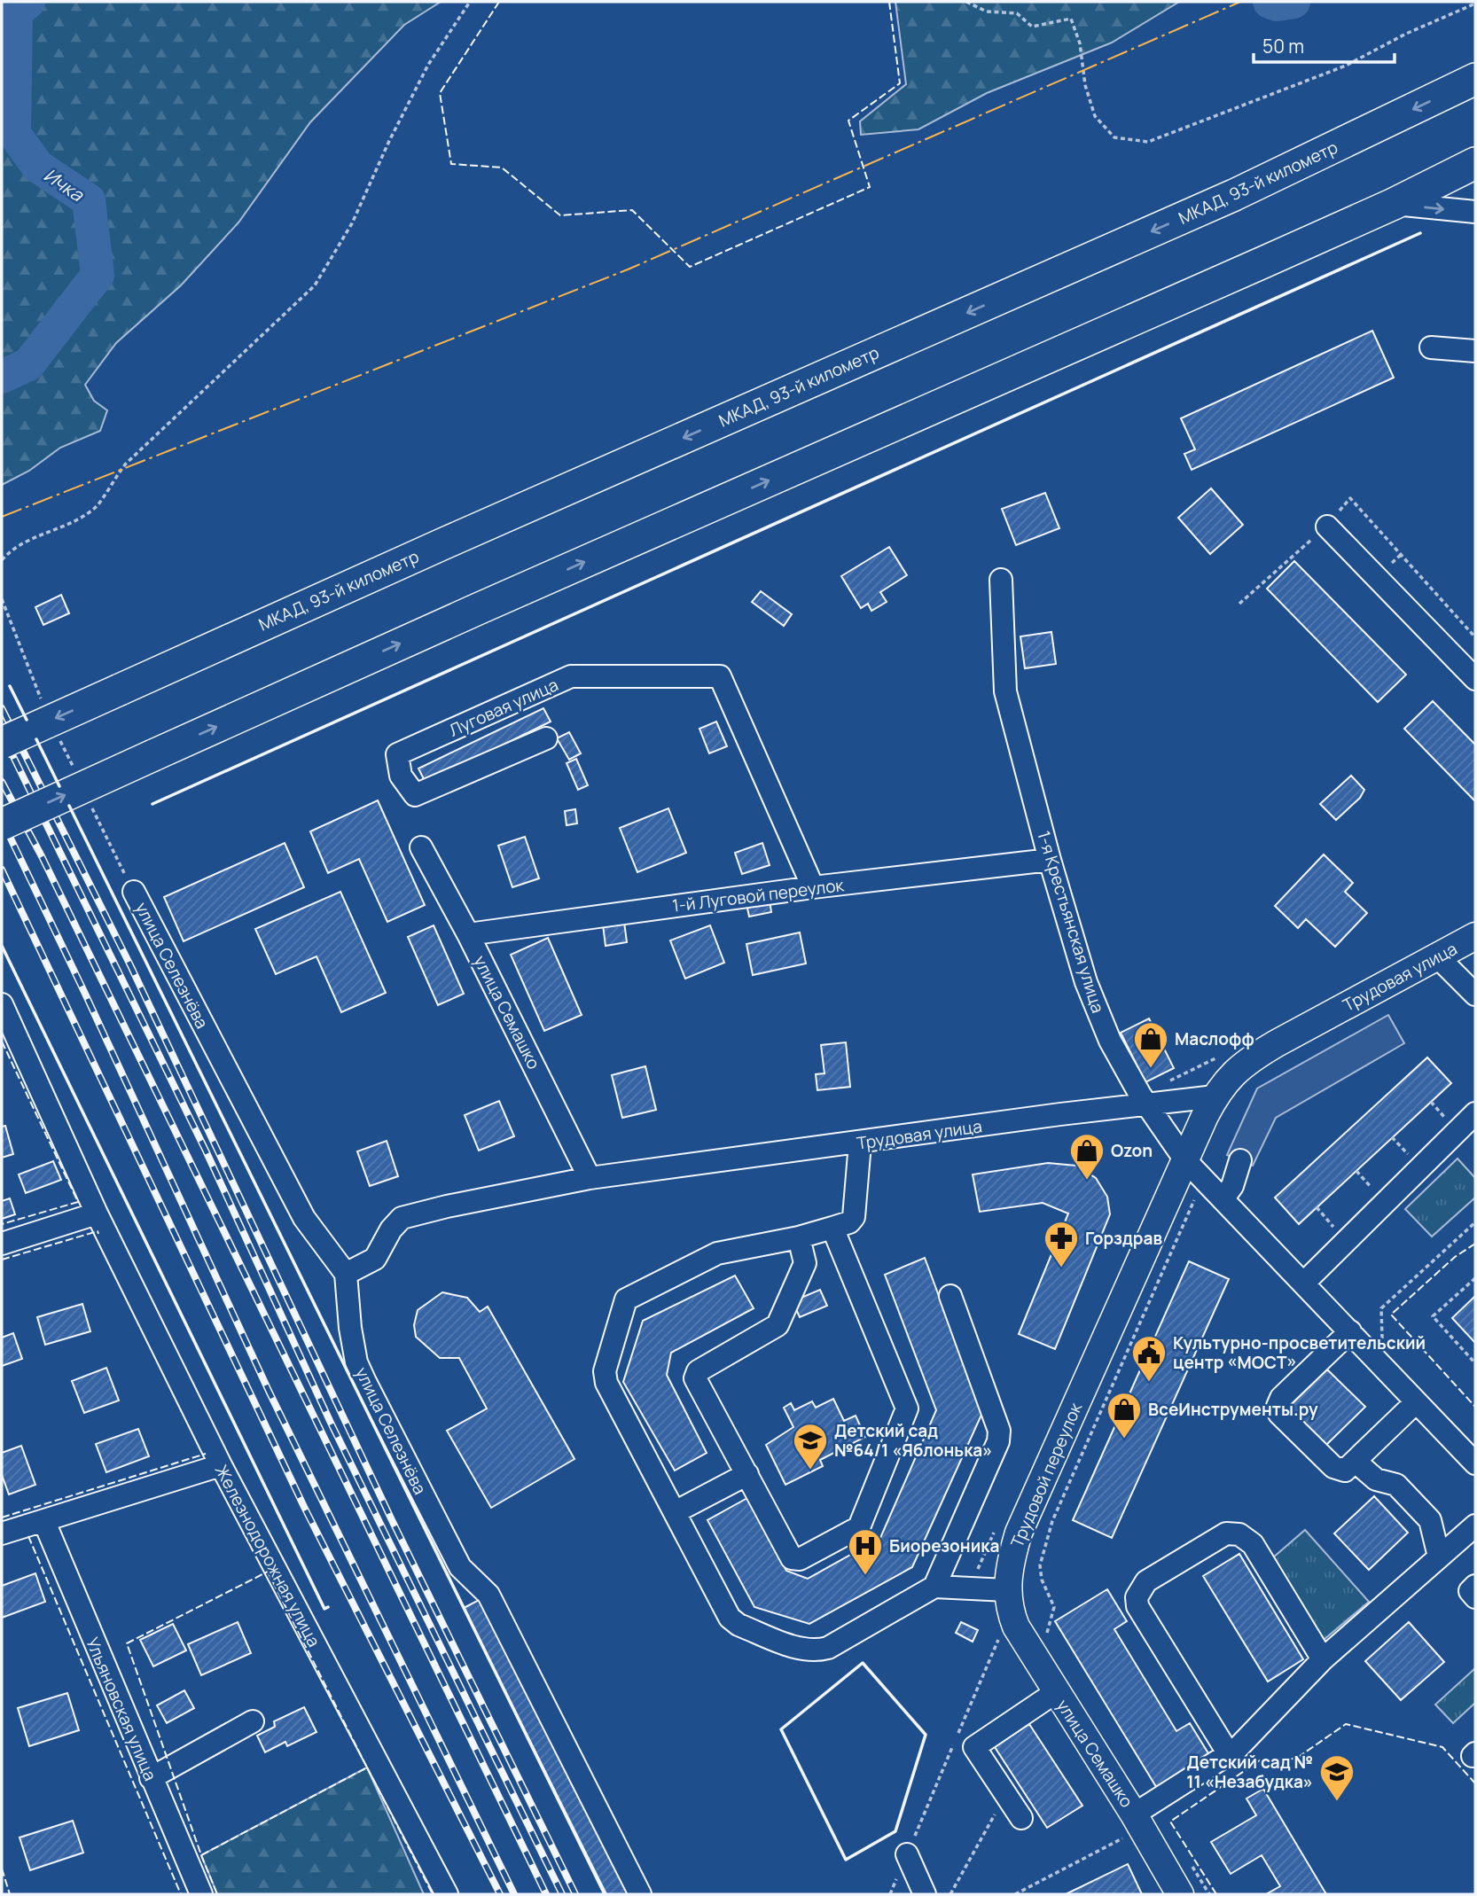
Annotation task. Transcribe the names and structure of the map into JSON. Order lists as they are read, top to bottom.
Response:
{
  "streets": {
    "highway": ["МКАД, 93-й километр"],
    "main road": ["Трудовая улица", "улица Семашко", "Трудовой переулок"],
    "street": [
      "Луговая улица",
      "1-й Луговой переулок",
      "1-я Крестьянская улица",
      "улица Селезнёва",
      "Железнодорожная улица",
      "Ульяновская улица"
    ]
  },
  "crossings": [
    ["Луговая улица", "1-й Луговой переулок"],
    ["1-й Луговой переулок", "1-я Крестьянская улица"],
    ["1-й Луговой переулок", "улица Семашко"],
    ["1-я Крестьянская улица", "Трудовая улица"],
    ["1-я Крестьянская улица", "Трудовой переулок"],
    ["улица Селезнёва", "Трудовая улица"],
    ["Трудовая улица", "улица Семашко"],
    ["Трудовая улица", "Трудовой переулок"],
    ["улица Семашко", "Трудовой переулок"]
  ],
  "water": ["Ичка"],
  "places": {
    "shop": ["Маслофф", "Ozon", "ВсеИнструменты.ру"],
    "pharmacy": ["Горздрав"],
    "public building": ["Культурно-просветительский центр «МОСТ»"],
    "school or university": ["Детский сад №64/1 «Яблонька»", "Детский сад № 11 «Незабудка»"],
    "hospital": ["Биорезоника"]
  },
  "scale_bar": "50 m"
}
